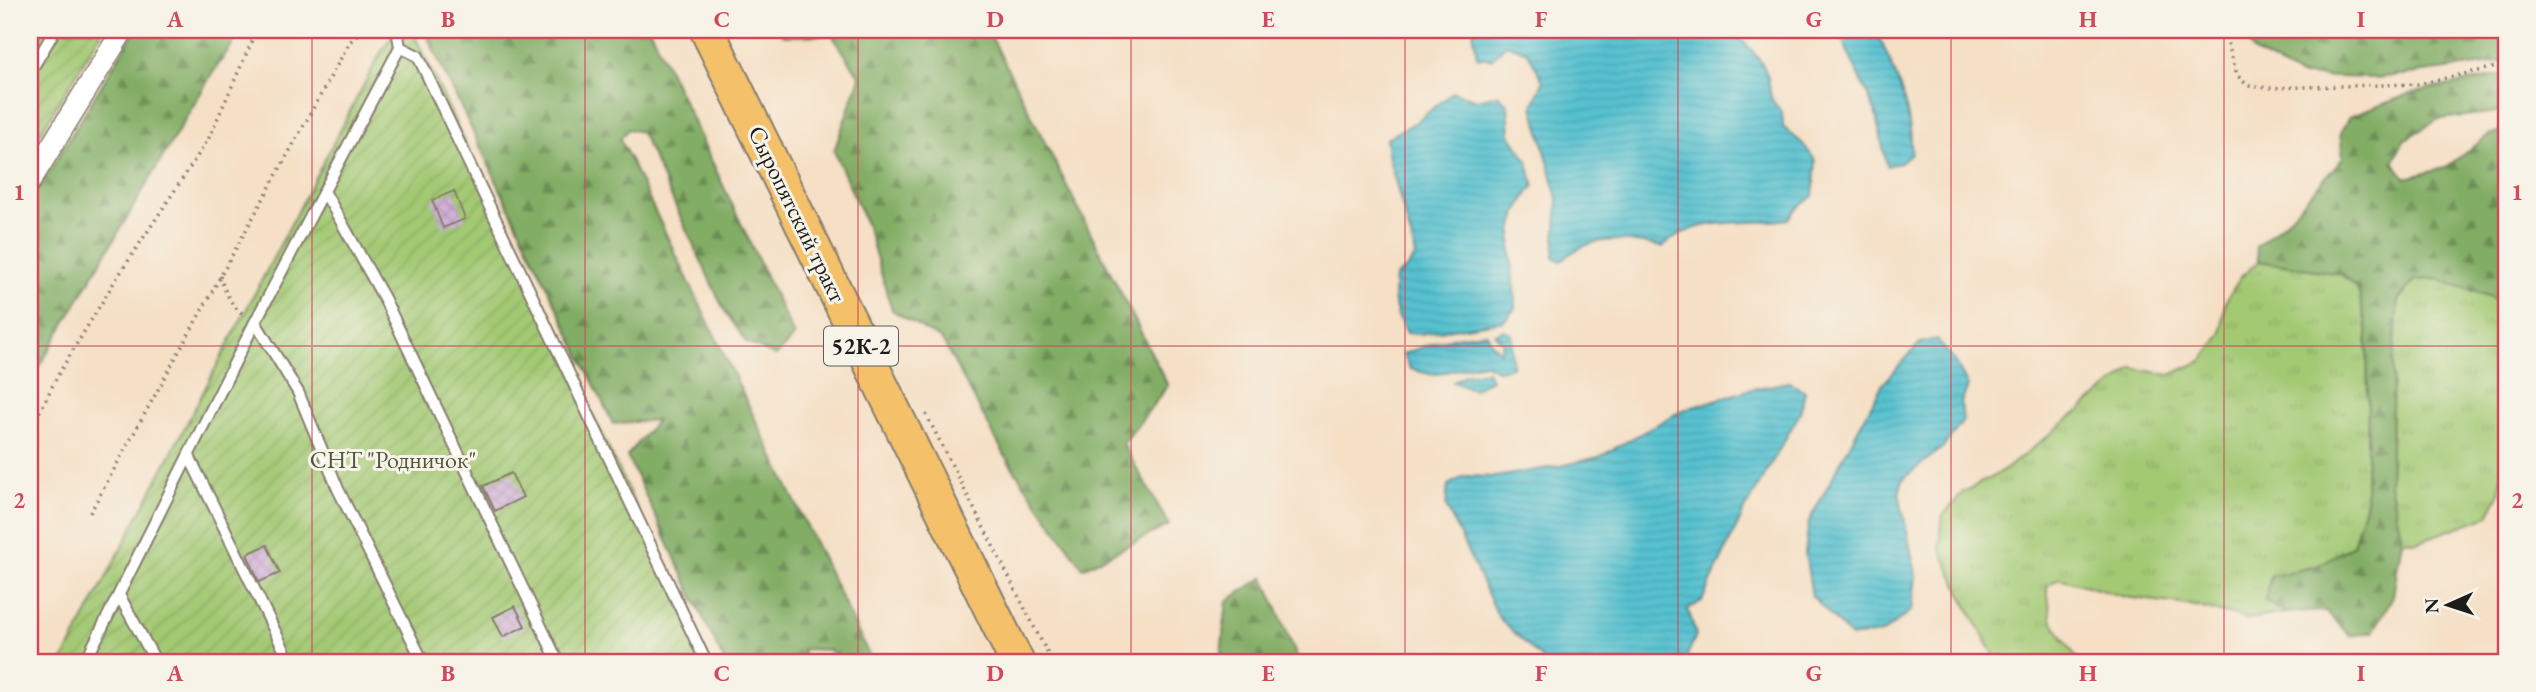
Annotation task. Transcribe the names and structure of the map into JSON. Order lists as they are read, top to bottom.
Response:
{
  "streets": {
    "main road": ["Сыропятский тракт", "52К-2"]
  },
  "parks": ["СНТ \"Родничок\""],
  "north": "left",
  "grid": {
    "columns": [
      "A",
      "B",
      "C",
      "D",
      "E",
      "F",
      "G",
      "H",
      "I"
    ],
    "rows": ["1", "2"]
  }
}
